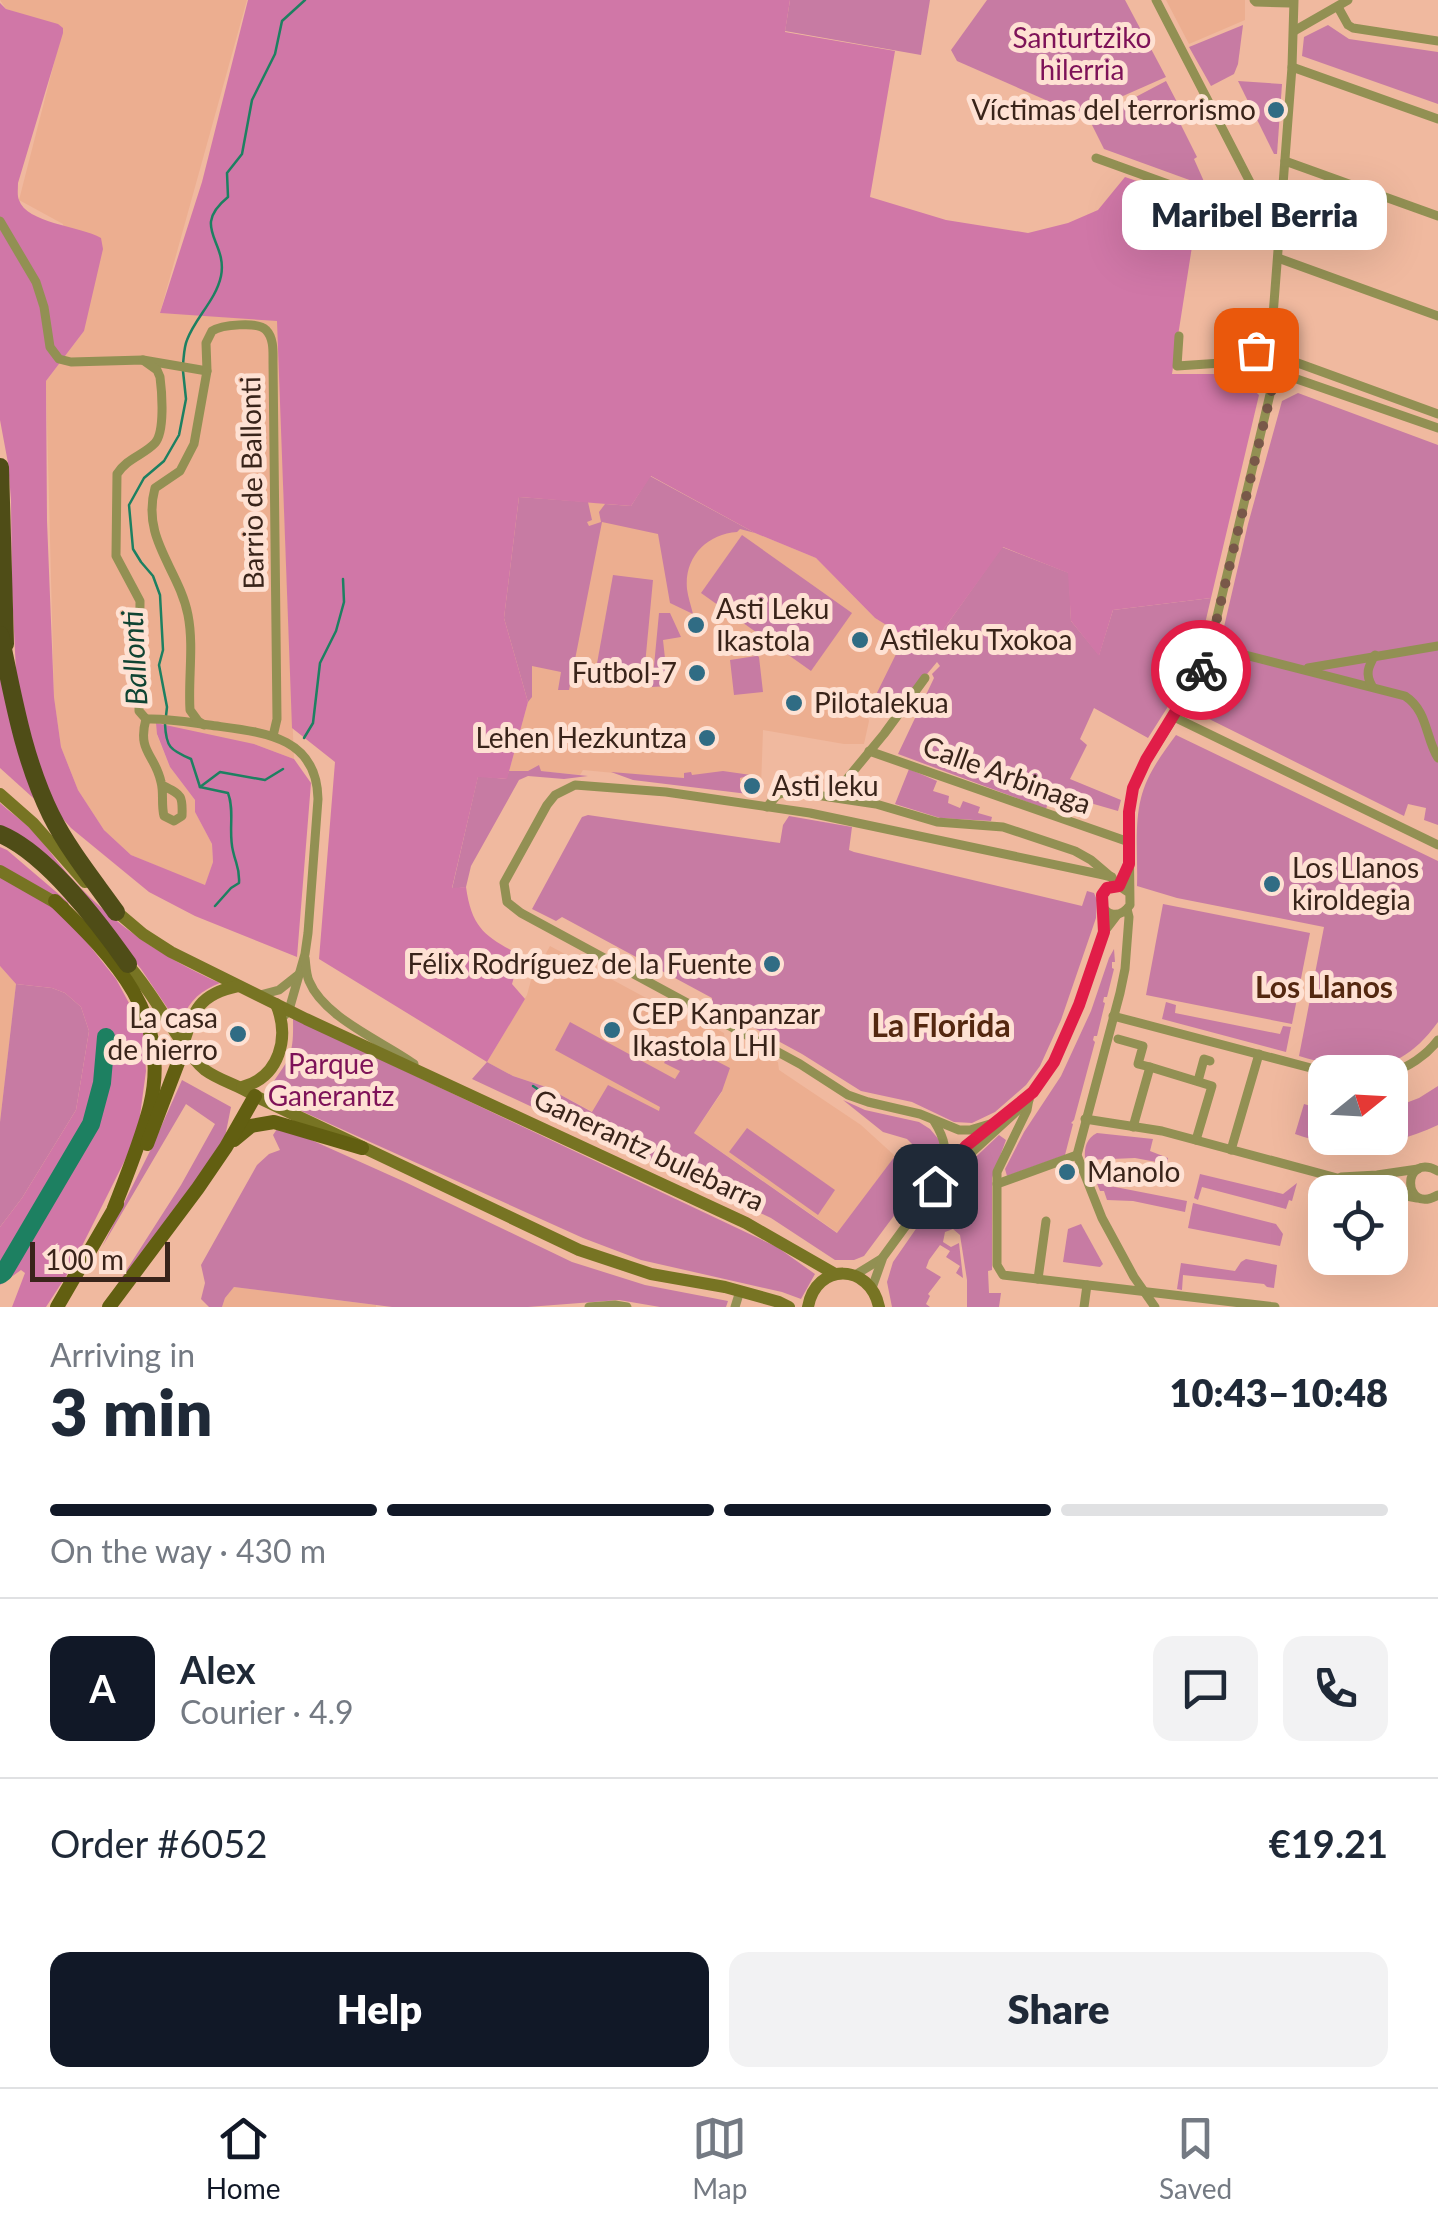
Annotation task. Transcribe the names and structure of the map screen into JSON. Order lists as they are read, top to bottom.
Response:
{
  "streets": {
    "street": ["Barrio de Ballonti", "Calle Arbinaga", "Ganerantz bulebarra"]
  },
  "districts": ["Los Llanos", "La Florida"],
  "water": ["Ballonti"],
  "parks": ["Santurtziko hilerria", "Parque Ganerantz"],
  "places": [
    "Víctimas del terrorismo",
    "Maribel Berria",
    "Asti Leku Ikastola",
    "Astileku Txokoa",
    "Futbol-7",
    "Pilotalekua",
    "Lehen Hezkuntza",
    "Asti leku",
    "Los Llanos kiroldegia",
    "Félix Rodríguez de la Fuente",
    "CEP Kanpanzar Ikastola LHI",
    "La casa de hierro",
    "Manolo"
  ],
  "scale_bar": "100 m",
  "north": "right",
  "page": {
    "bubble": "Maribel Berria",
    "scale": "100 m",
    "heading": ["3 min", "Arriving in", "10:43–10:48"],
    "panel": [
      "Alex",
      "Courier · 4.9",
      "Order #6052",
      "€19.21"
    ],
    "bar": "On the way · 430 m",
    "round": "A",
    "buttons": ["Help", "Share"],
    "tabs": ["Home", "Map", "Saved"]
  }
}
